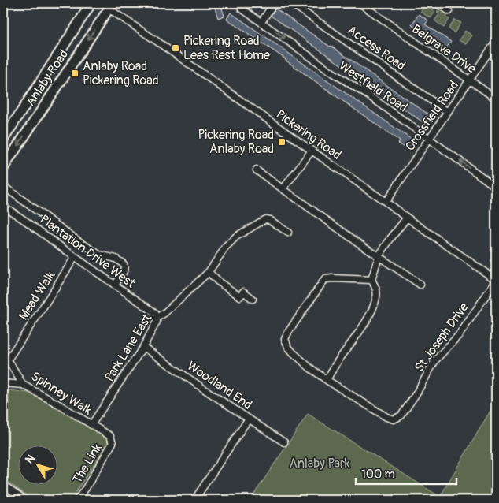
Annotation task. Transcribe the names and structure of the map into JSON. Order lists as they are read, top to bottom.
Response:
{
  "streets": {
    "main road": ["Anlaby Road"],
    "street": [
      "Access Road",
      "Belgrave Drive",
      "Westfield Road",
      "Crossfield Road",
      "Pickering Road",
      "Plantation Drive West",
      "Mead Walk",
      "St Joseph Drive",
      "Park Lane East",
      "Woodland End",
      "Spinney Walk",
      "The Link"
    ]
  },
  "crossings": [
    ["Access Road", "Crossfield Road"],
    ["Belgrave Drive", "Crossfield Road"],
    ["Anlaby Road", "Pickering Road"],
    ["Westfield Road", "Crossfield Road"],
    ["Crossfield Road", "Pickering Road"],
    ["Pickering Road", "St Joseph Drive"],
    ["Plantation Drive West", "Mead Walk"],
    ["Plantation Drive West", "Park Lane East"],
    ["Mead Walk", "Spinney Walk"],
    ["Park Lane East", "Woodland End"],
    ["Park Lane East", "Spinney Walk"],
    ["Park Lane East", "The Link"],
    ["Spinney Walk", "The Link"]
  ],
  "parks": ["Anlaby Park"],
  "places": {
    "transit": ["Pickering Road Lees Rest Home", "Anlaby Road Pickering Road", "Pickering Road Anlaby Road"]
  },
  "scale_bar": "100 m",
  "north": "top left"
}
